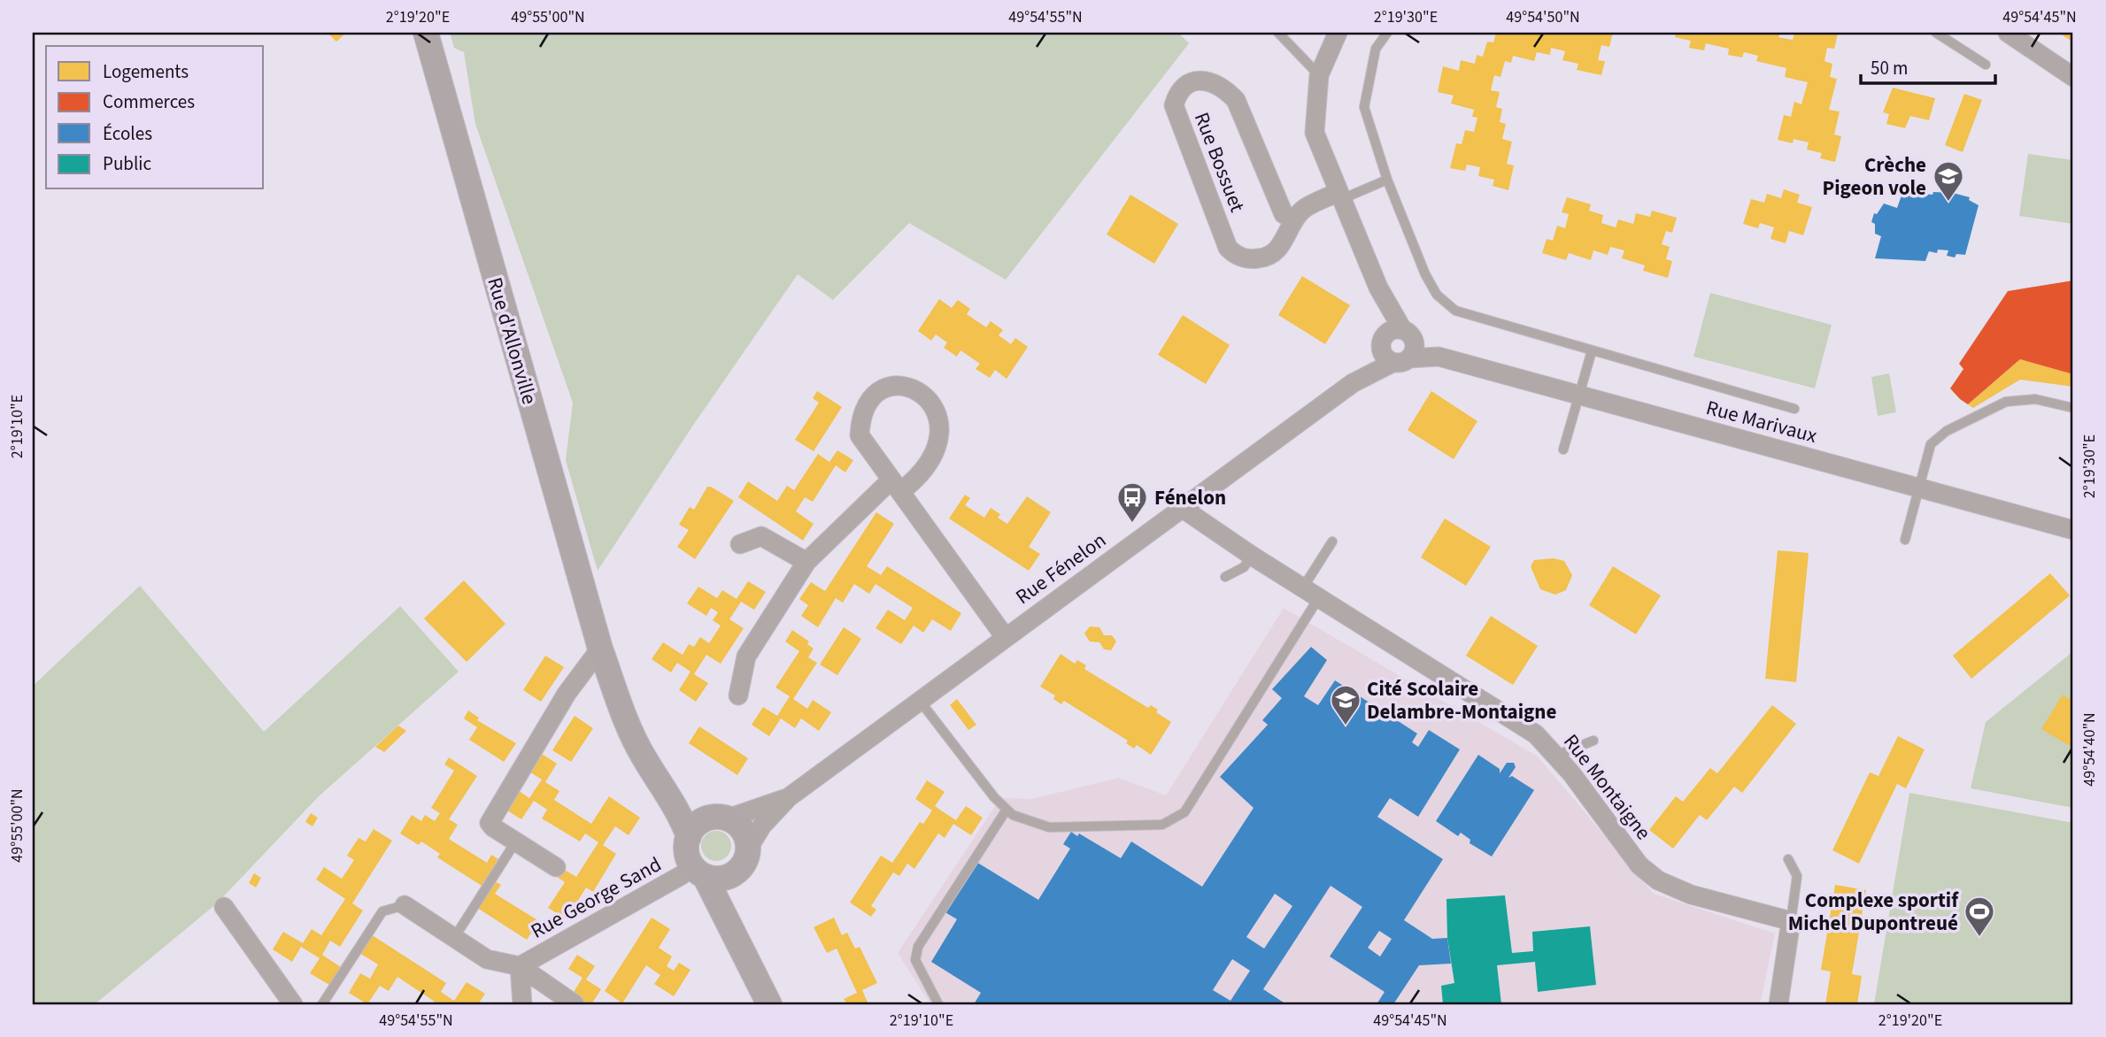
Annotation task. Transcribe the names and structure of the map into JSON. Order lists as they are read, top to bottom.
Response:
{
  "streets": {
    "main road": ["Rue d'Allonville"],
    "street": [
      "Rue Bossuet",
      "Rue Marivaux",
      "Rue Fénelon",
      "Rue Montaigne",
      "Rue George Sand"
    ]
  },
  "crossings": [
    ["Rue d'Allonville", "Rue Fénelon"],
    ["Rue d'Allonville", "Rue George Sand"],
    ["Rue Marivaux", "Rue Fénelon"],
    ["Rue Fénelon", "Rue Montaigne"],
    ["Rue Fénelon", "Rue George Sand"]
  ],
  "places": {
    "school or university": ["Crèche Pigeon vole", "Cité Scolaire Delambre-Montaigne"],
    "bus stop": ["Fénelon"],
    "sports": ["Complexe sportif Michel Dupontreué"]
  },
  "legend": [
    "Logements",
    "Commerces",
    "Écoles",
    "Public"
  ],
  "scale_bar": "50 m",
  "coordinates": [
    "2°19'20\"E",
    "49°55'00\"N",
    "49°54'55\"N",
    "2°19'30\"E",
    "49°54'50\"N",
    "49°54'45\"N",
    "2°19'10\"E",
    "49°54'40\"N"
  ]
}
